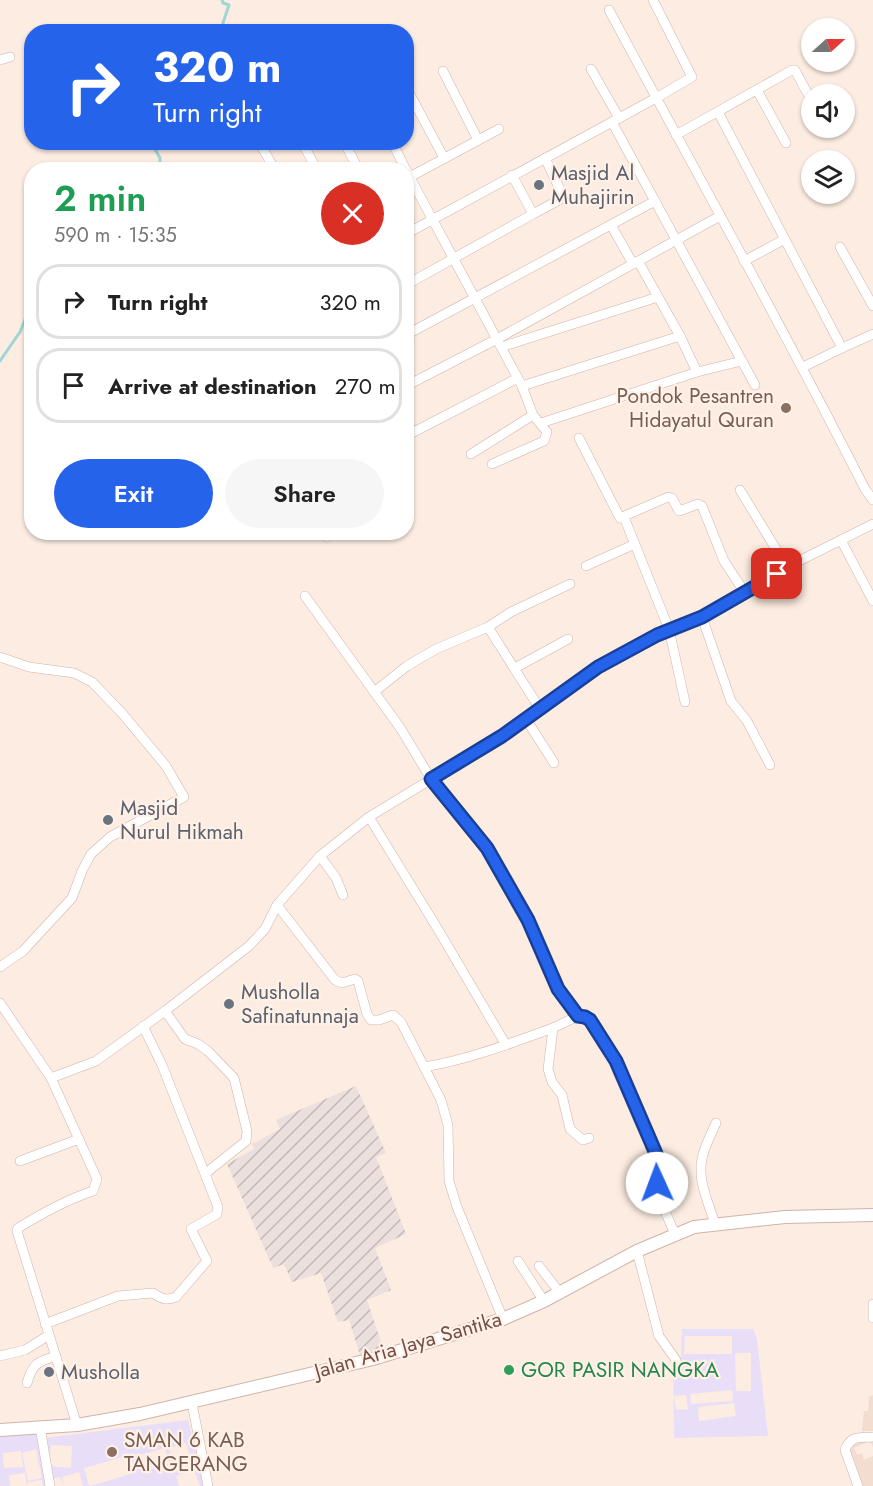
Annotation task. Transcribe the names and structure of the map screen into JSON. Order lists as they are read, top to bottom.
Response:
{
  "streets": {
    "street": ["Jalan Aria Jaya Santika"]
  },
  "places": [
    "Masjid Al Muhajirin",
    "Pondok Pesantren Hidayatul Quran",
    "Masjid Nurul Hikmah",
    "Musholla Safinatunnaja",
    "GOR PASIR NANGKA",
    "Musholla",
    "SMAN 6 KAB TANGERANG"
  ],
  "north": "right",
  "page": {
    "turn": ["320 m", "Turn right"],
    "heading": ["2 min", "590 m · 15:35"],
    "list": [
      {
        "name": "Turn right",
        "value": "320 m"
      },
      {
        "name": "Arrive at destination",
        "value": "270 m"
      }
    ],
    "buttons": ["Exit", "Share"]
  }
}
